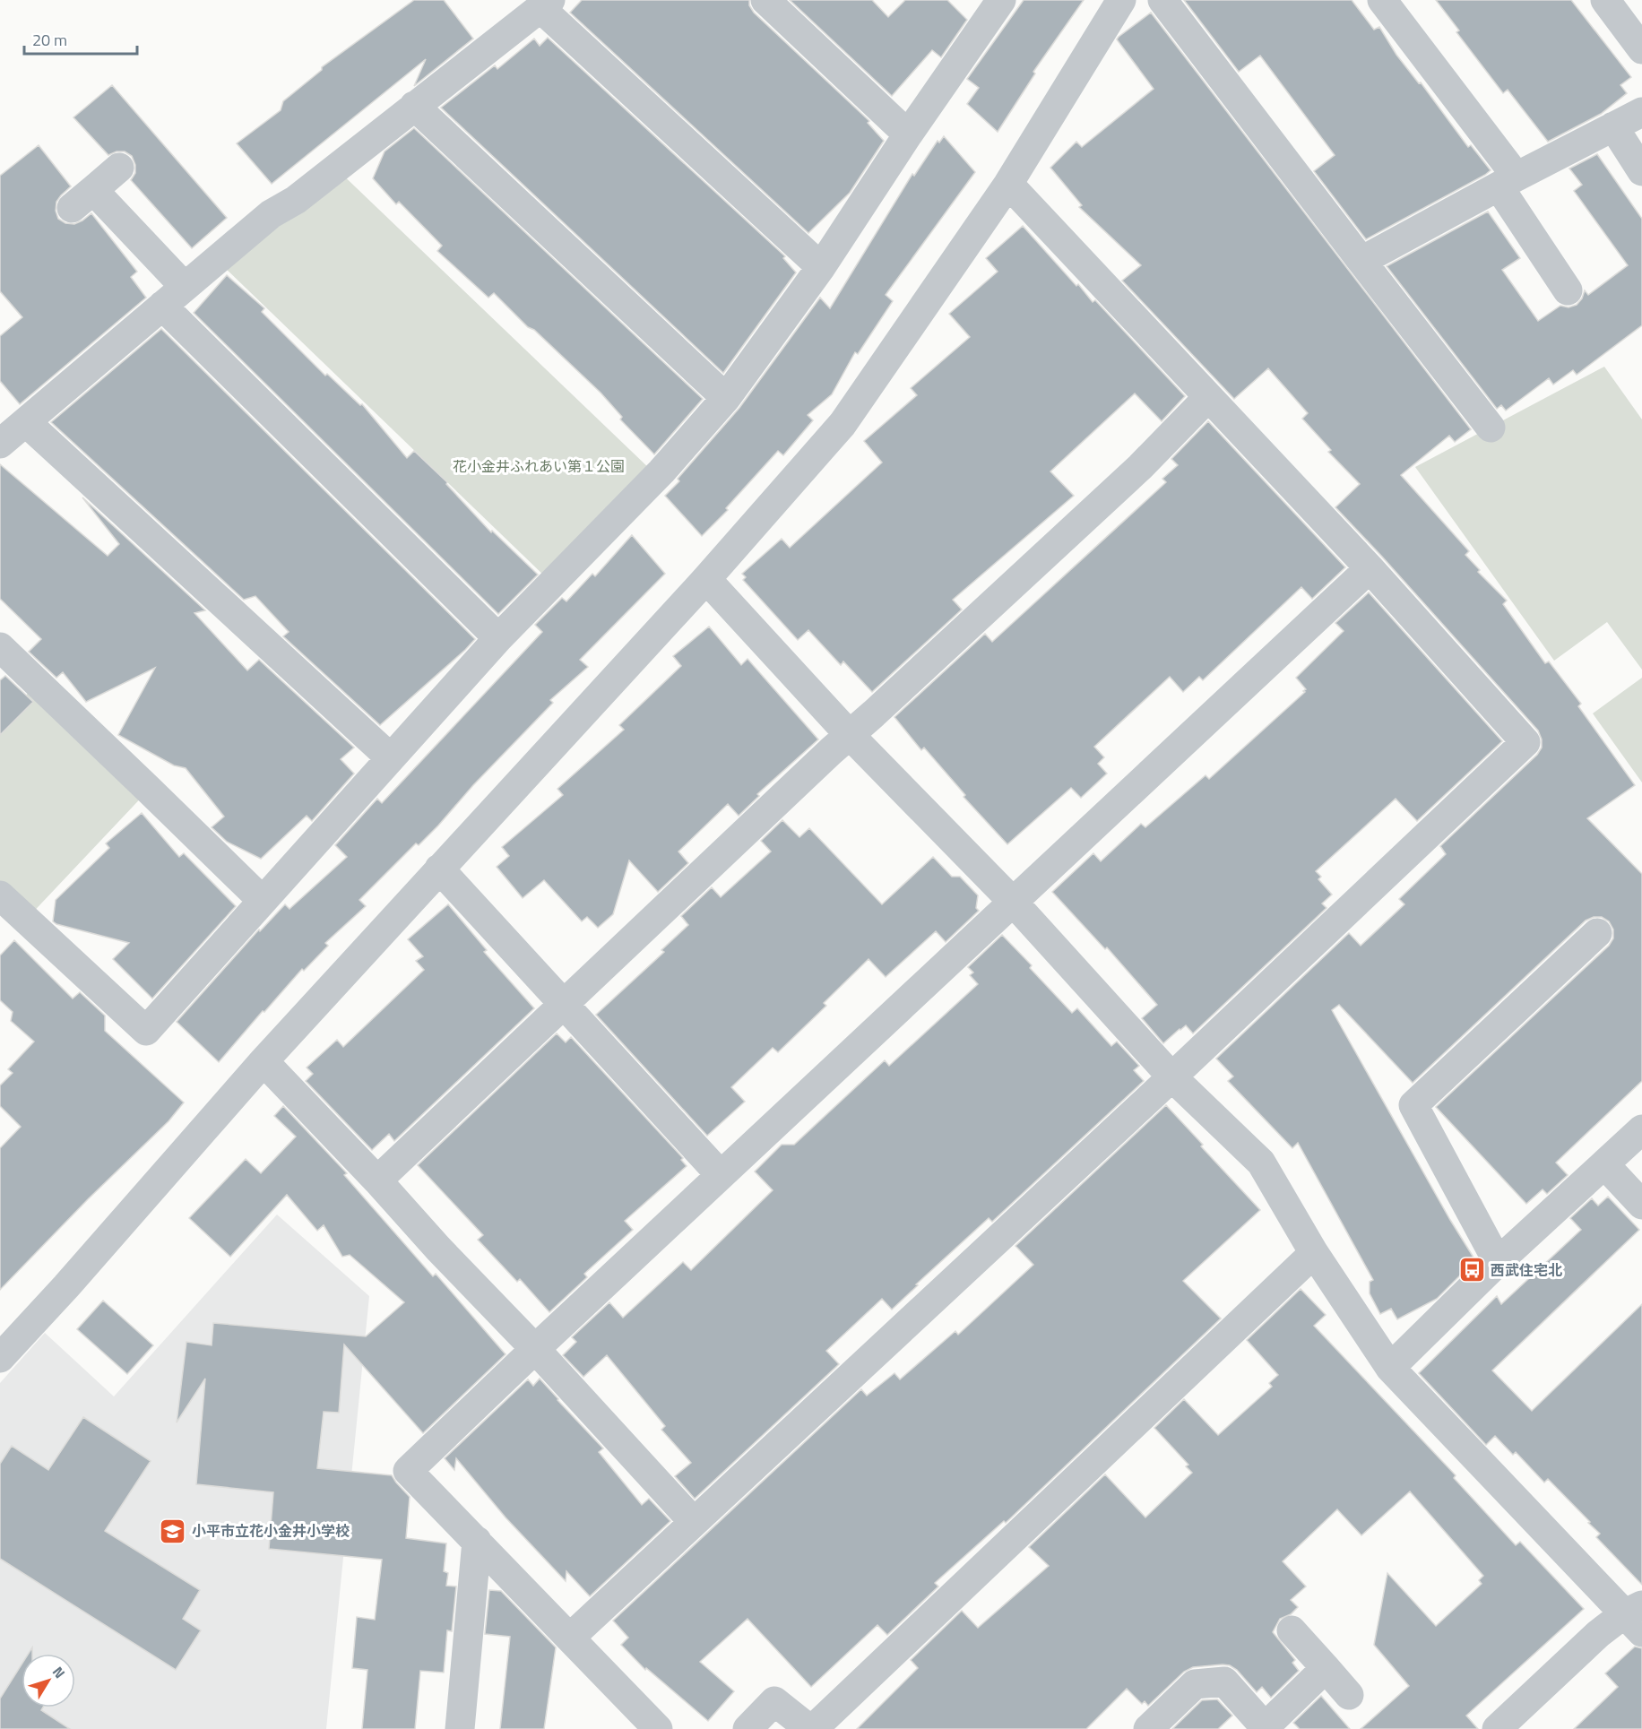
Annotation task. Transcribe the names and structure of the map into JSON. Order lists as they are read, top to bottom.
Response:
{
  "parks": ["花小金井ふれあい第１公園"],
  "places": {
    "bus stop": ["西武住宅北"],
    "school or university": ["小平市立花小金井小学校"]
  },
  "scale_bar": "20 m",
  "north": "top right"
}
